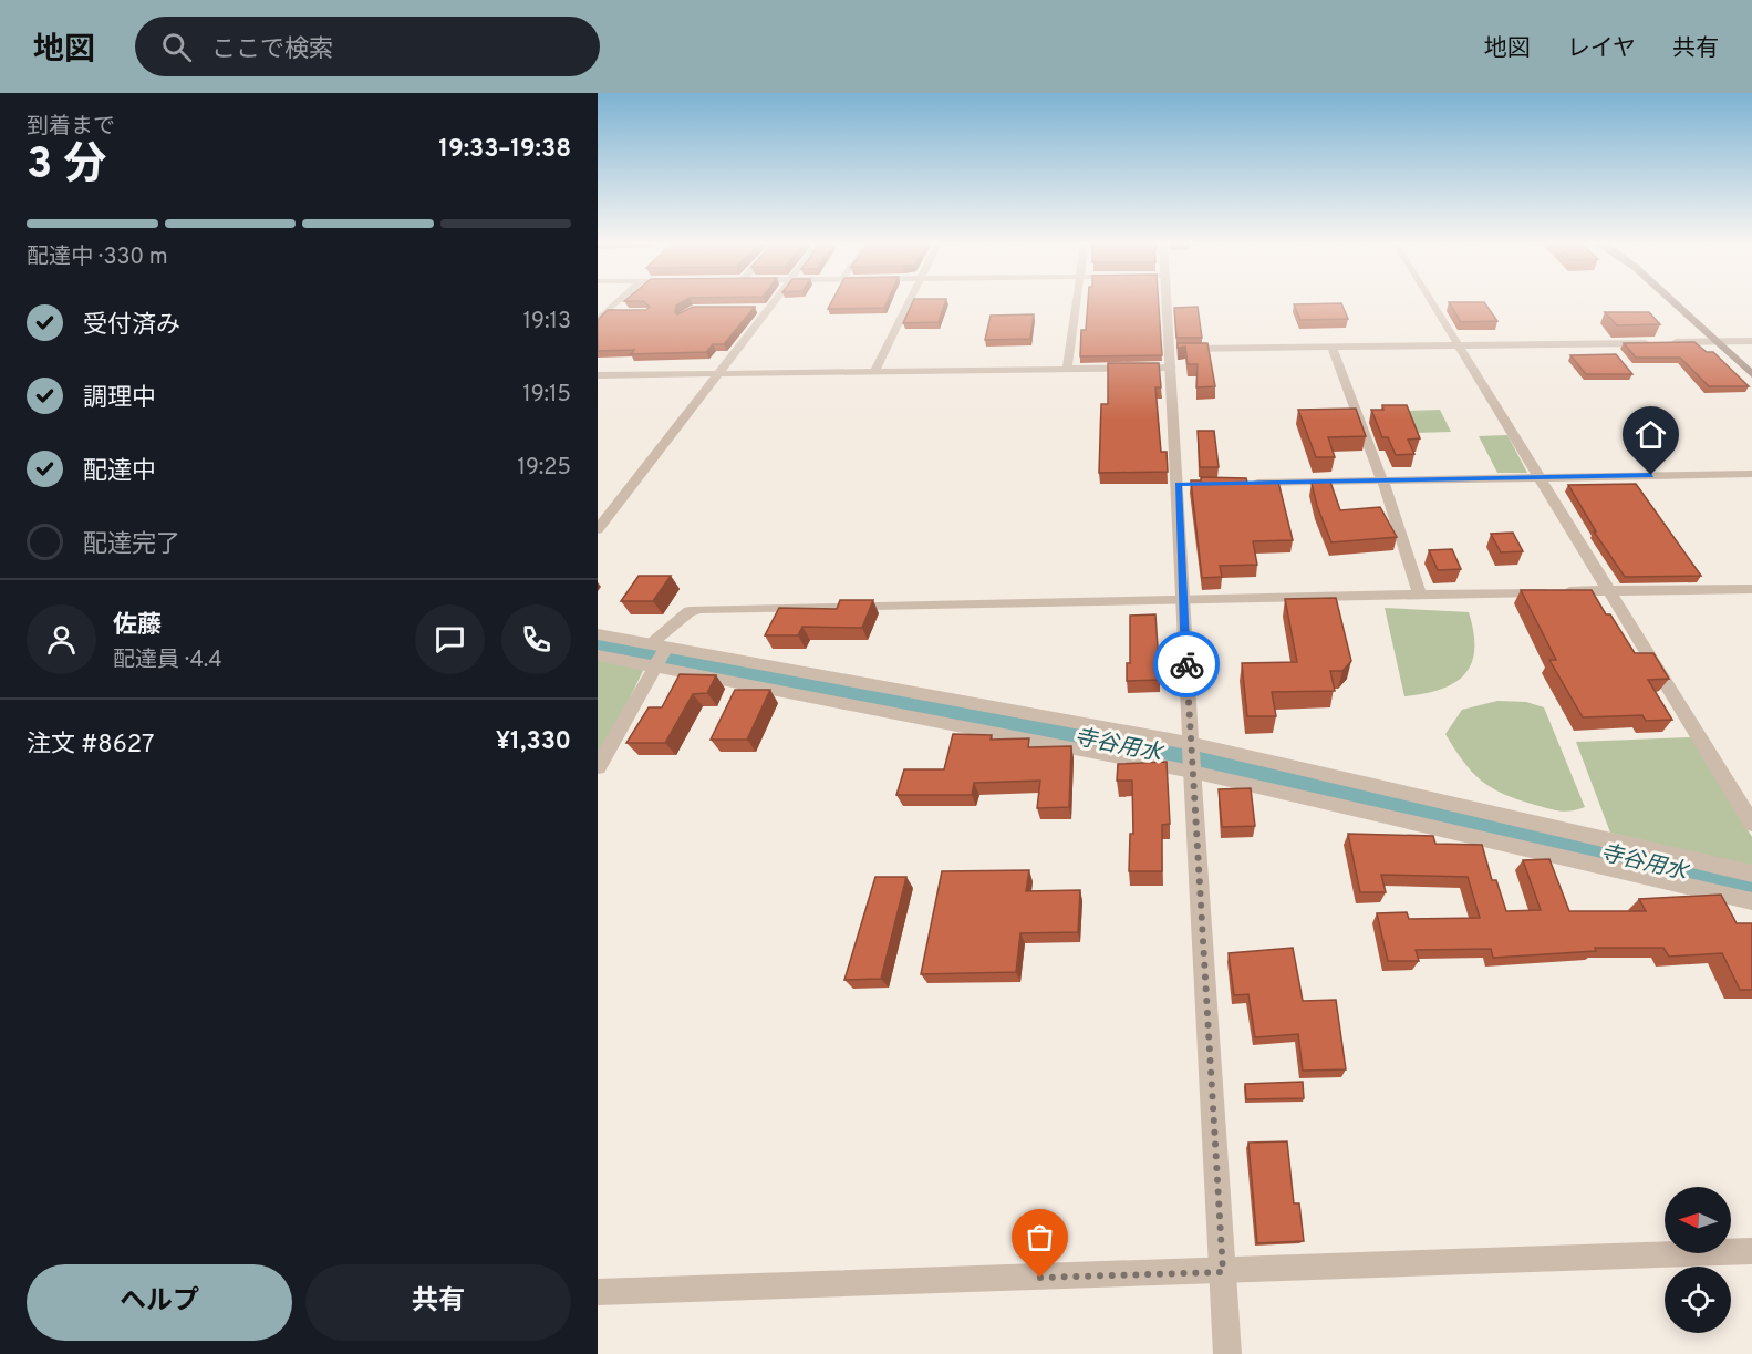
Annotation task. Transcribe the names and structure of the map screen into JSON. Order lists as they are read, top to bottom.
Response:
{
  "water": ["寺谷用水"],
  "north": "left",
  "page": {
    "header": "地図",
    "search": "ここで検索",
    "nav": ["地図", "レイヤ", "共有"],
    "heading": ["3 分", "到着まで", "19:33–19:38"],
    "panel": [
      "佐藤",
      "配達員 · 4.4",
      "注文 #8627",
      "¥1,330"
    ],
    "bar": "配達中 · 330 m",
    "list": [
      ["受付済み", "19:13"],
      ["調理中", "19:15"],
      ["配達中", "19:25"],
      "配達完了"
    ],
    "buttons": ["ヘルプ", "共有"]
  }
}
